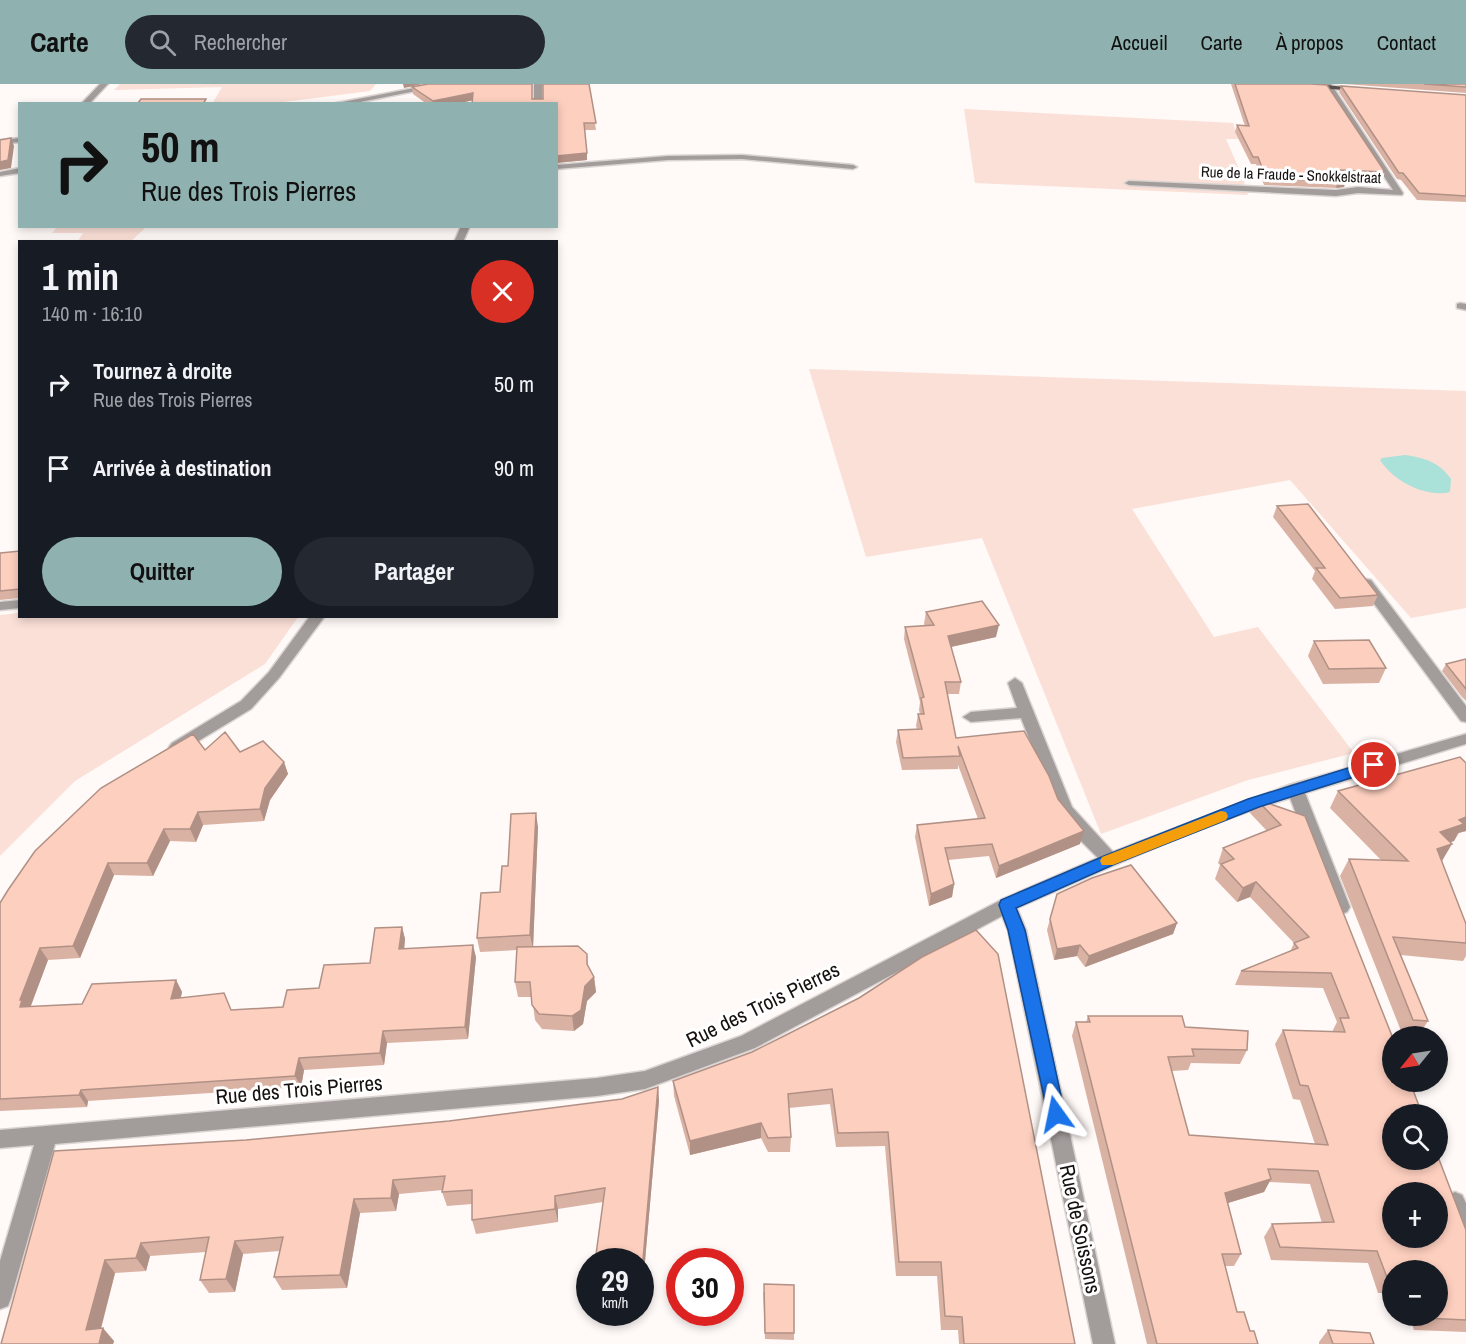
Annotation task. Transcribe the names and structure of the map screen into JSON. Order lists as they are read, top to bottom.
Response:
{
  "streets": {
    "street": ["Rue de la Fraude - Snokkelstraat", "Rue des Trois Pierres", "Rue de Soissons"]
  },
  "crossings": [
    ["Rue des Trois Pierres", "Rue de Soissons"]
  ],
  "north": "bottom left",
  "page": {
    "header": "Carte",
    "search": "Rechercher",
    "nav": [
      "Accueil",
      "Carte",
      "À propos",
      "Contact"
    ],
    "turn": ["50 m", "Rue des Trois Pierres"],
    "heading": ["1 min", "140 m · 16:10"],
    "list": [
      {
        "name": "Tournez à droite",
        "note": "Rue des Trois Pierres",
        "value": "50 m"
      },
      {
        "name": "Arrivée à destination",
        "value": "90 m"
      }
    ],
    "buttons": ["Quitter", "Partager"],
    "map_buttons": ["+", "−"],
    "speed": "29 km/h",
    "limit": "30"
  }
}
